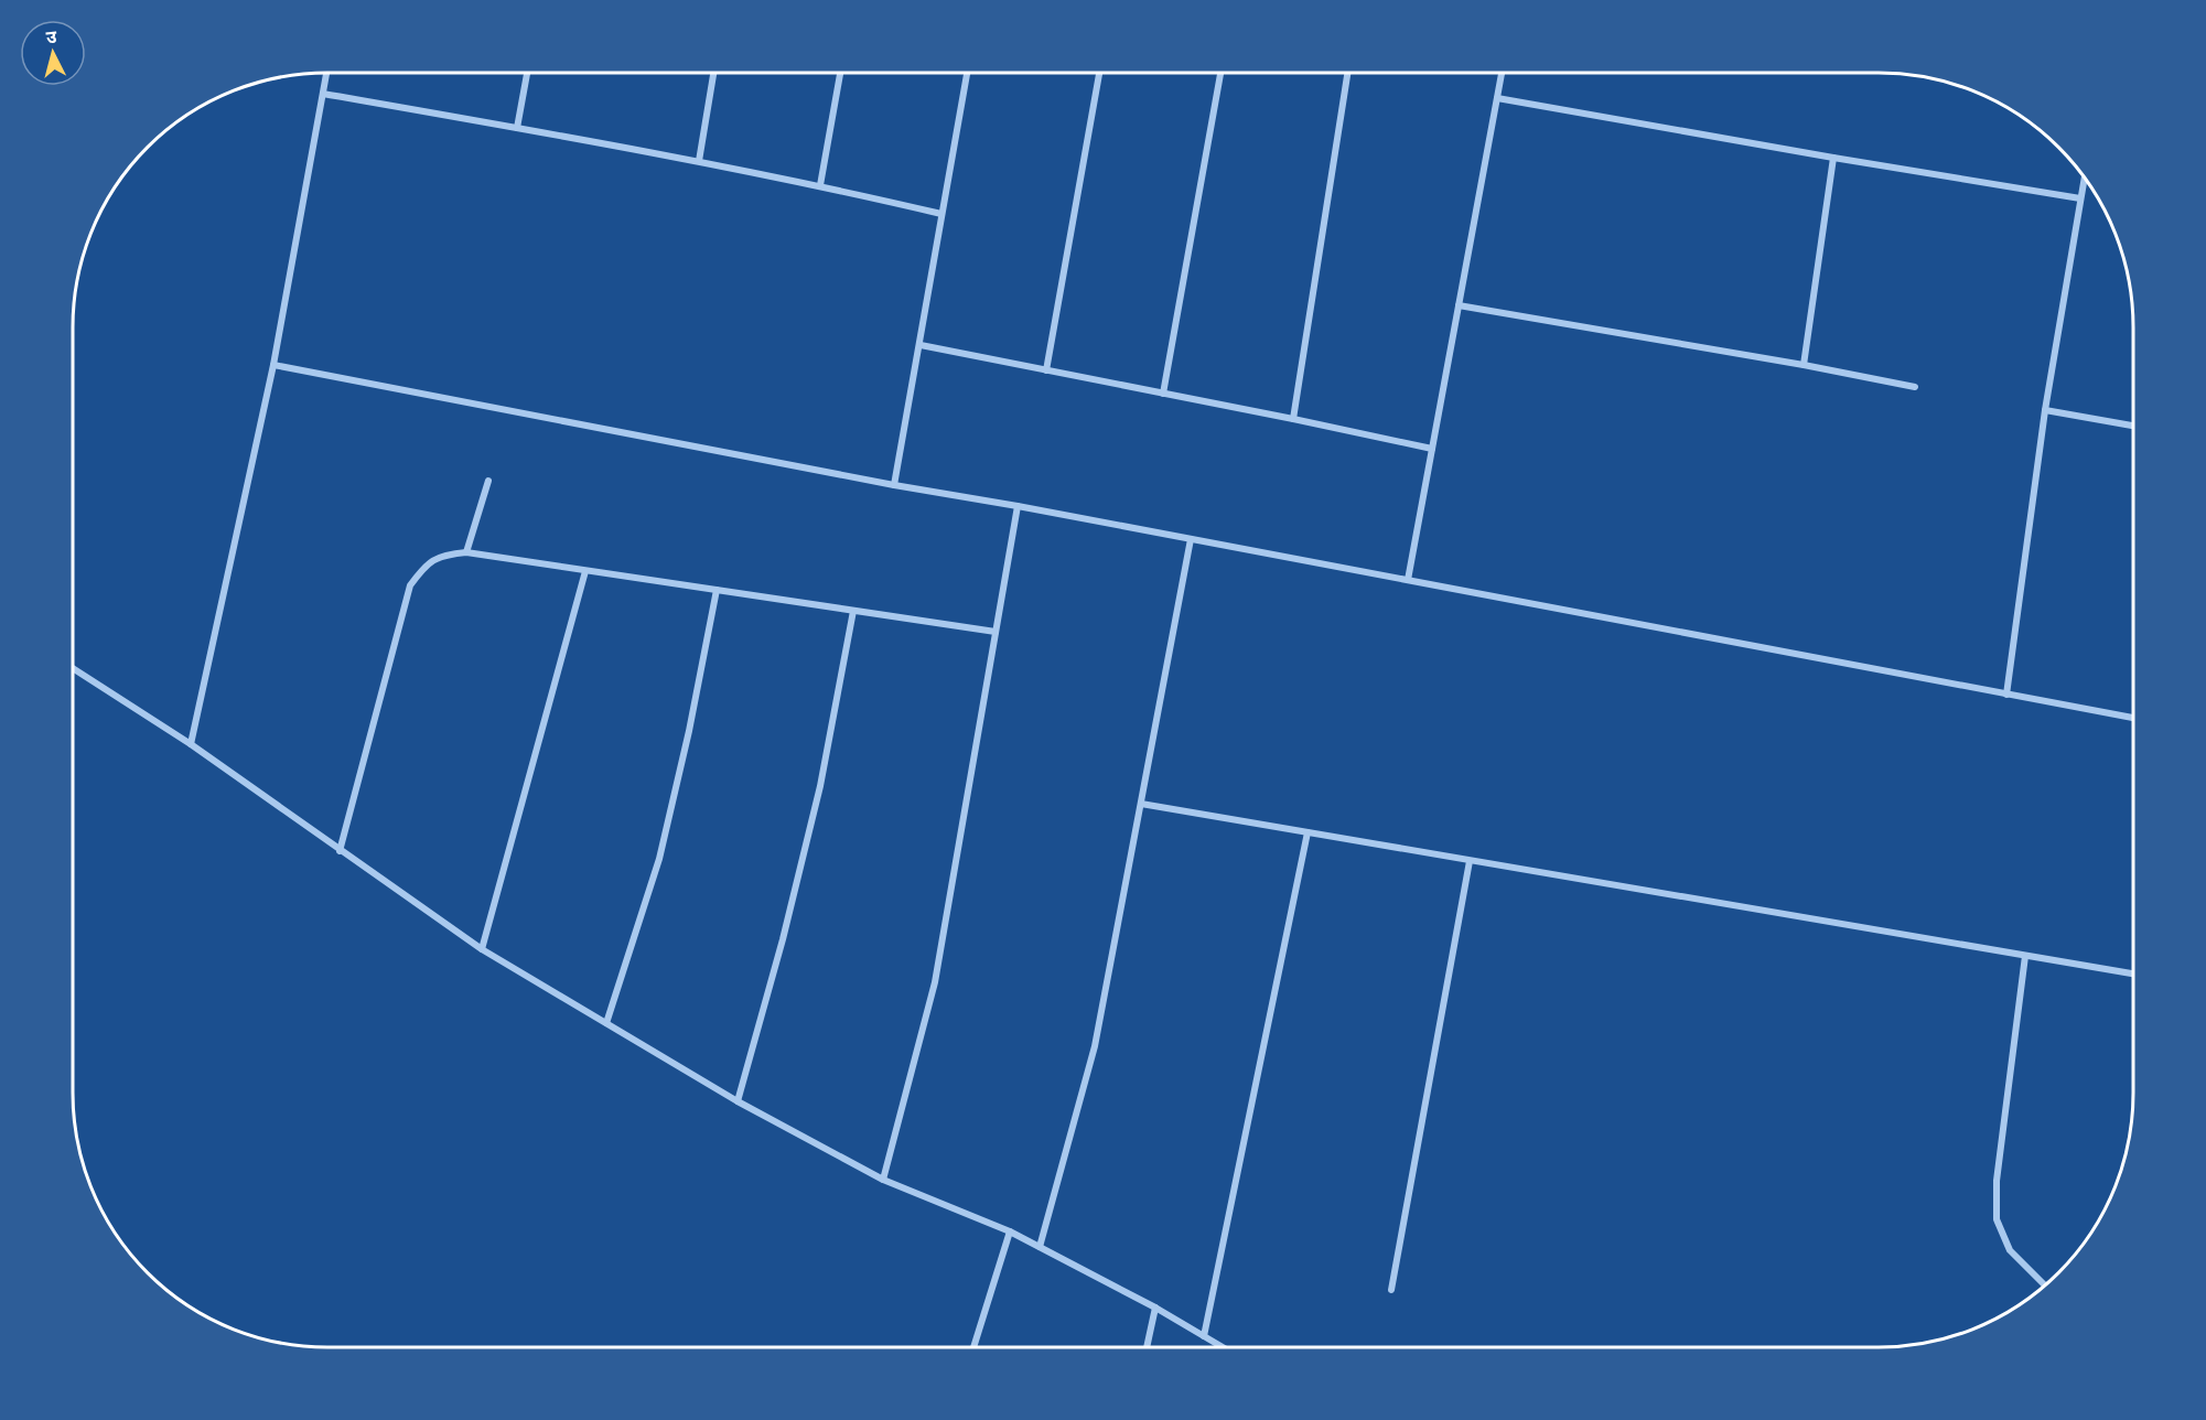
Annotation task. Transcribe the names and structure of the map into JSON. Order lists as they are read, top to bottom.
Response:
{
  "north": "top"
}
